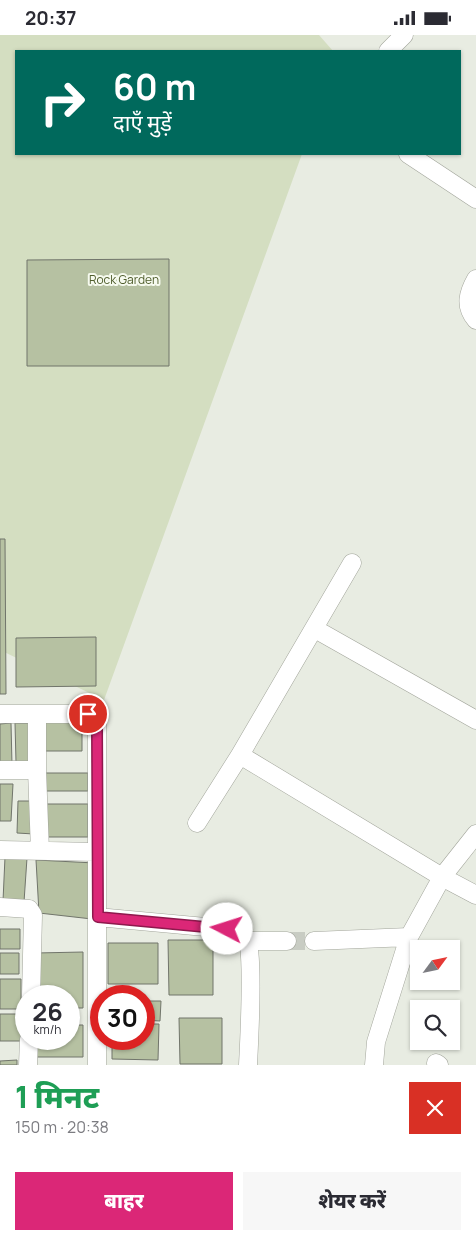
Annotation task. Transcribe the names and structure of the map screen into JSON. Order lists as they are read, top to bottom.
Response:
{
  "parks": ["Rock Garden"],
  "north": "top right",
  "page": {
    "status": "20:37",
    "turn": ["60 m", "दाएँ मुड़ें"],
    "speed": "26 km/h",
    "limit": "30",
    "heading": ["1 मिनट", "150 m · 20:38"],
    "buttons": ["बाहर", "शेयर करें"]
  }
}
